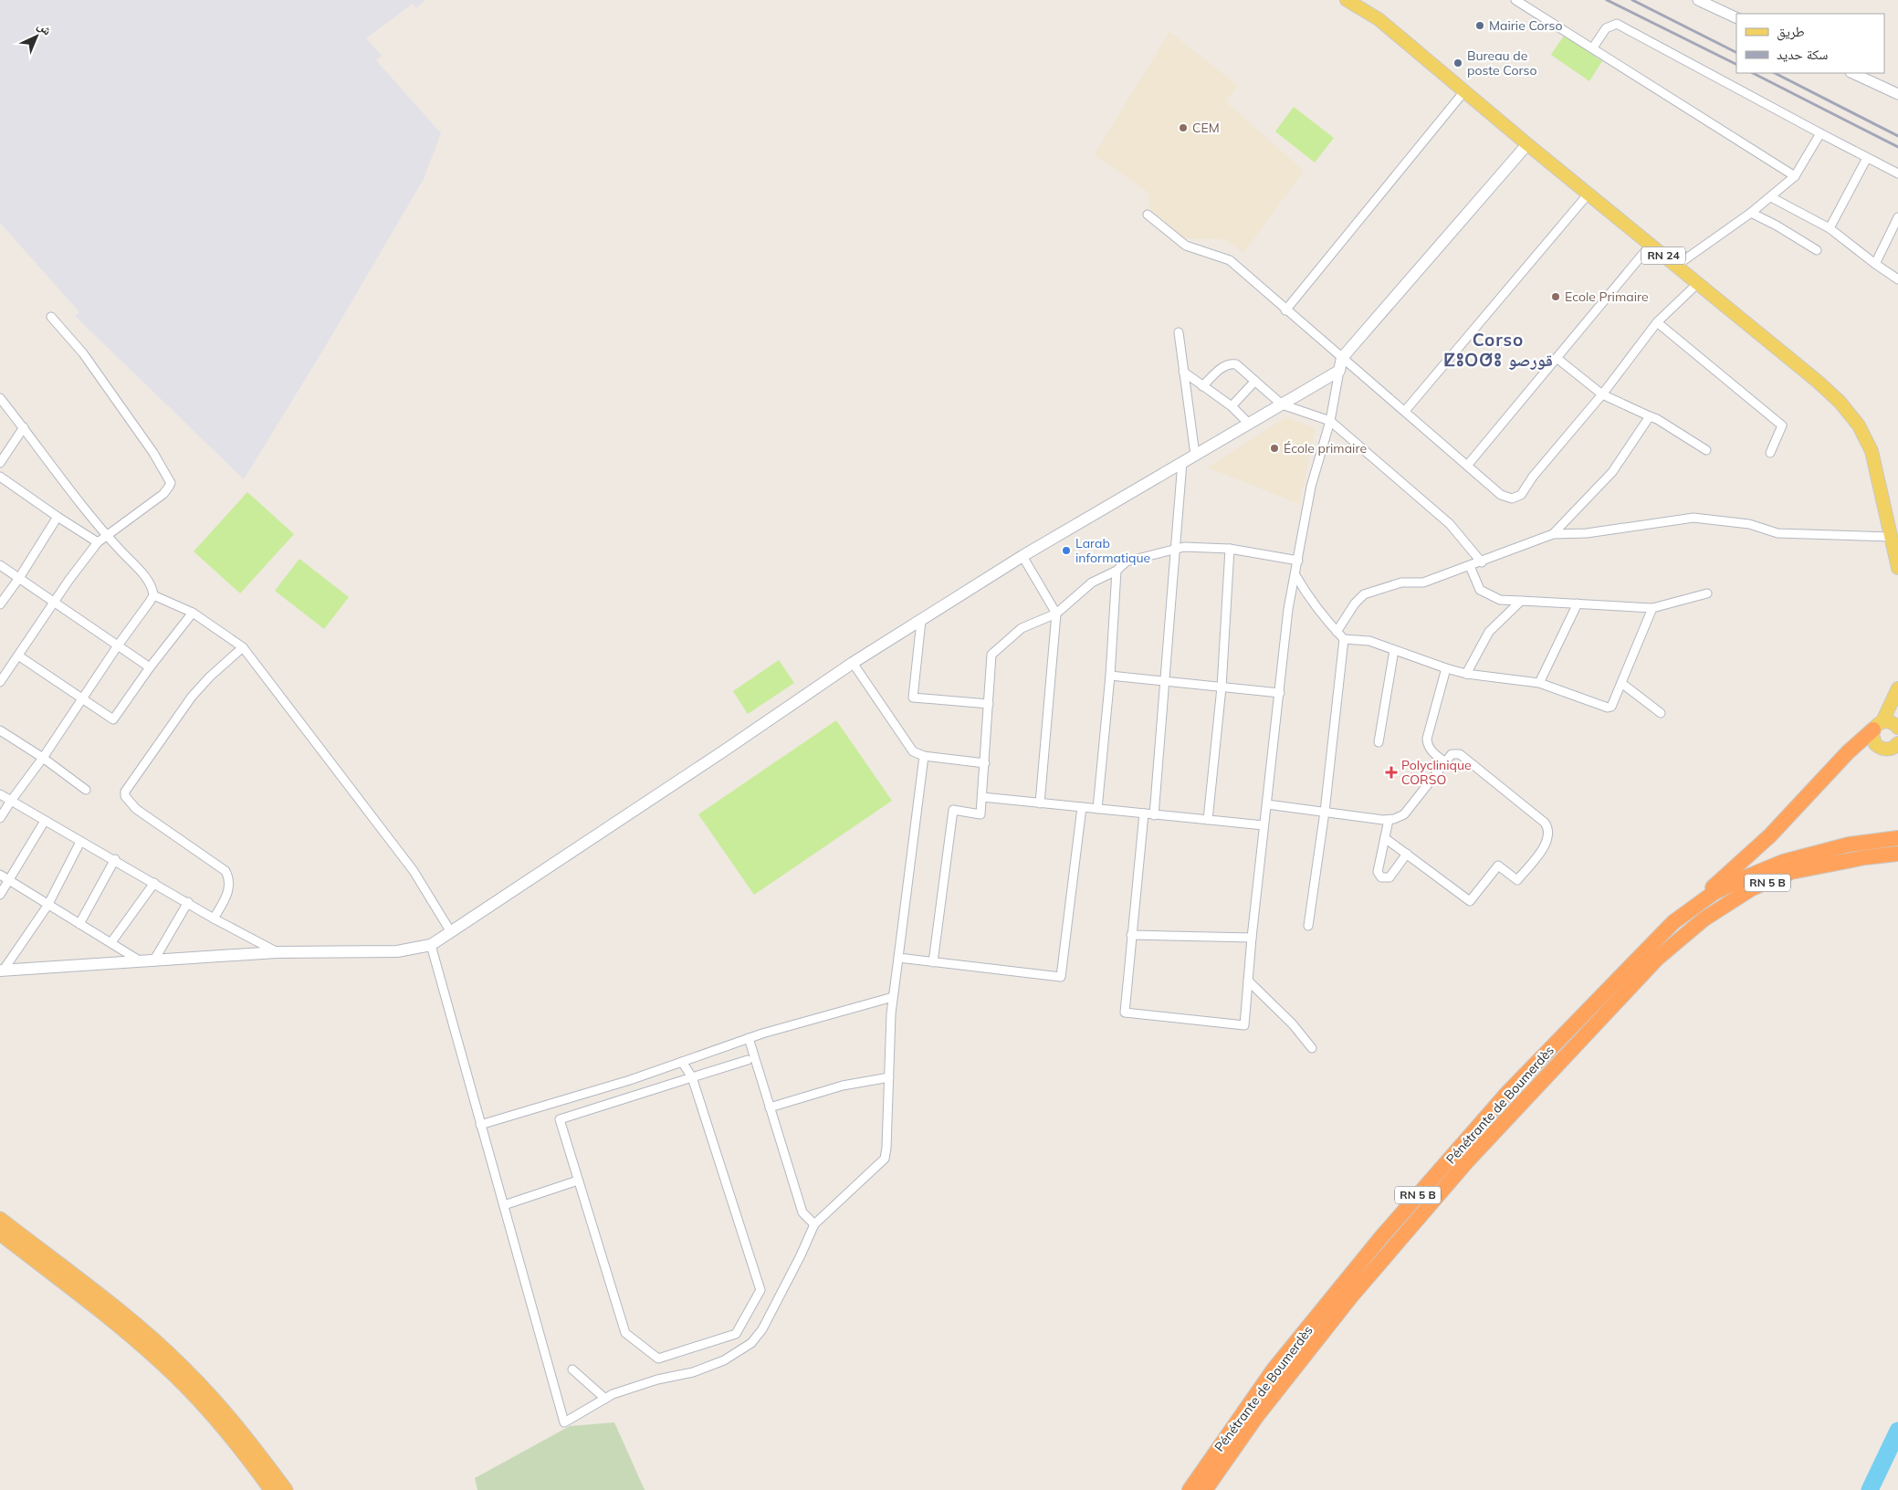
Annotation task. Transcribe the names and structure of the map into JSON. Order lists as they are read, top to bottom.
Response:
{
  "streets": {
    "highway": ["RN 5 B", "Pénétrante de Boumerdès"],
    "main road": ["RN 24"]
  },
  "districts": ["Corso ⵇⵓⵔⵚⵓ قورصو"],
  "places": {
    "other": [
      "Mairie Corso",
      "Bureau de poste Corso",
      "CEM",
      "Ecole Primaire",
      "École primaire",
      "Larab informatique"
    ],
    "health": ["Polyclinique CORSO"]
  },
  "legend": ["طريق", "سكة حديد"],
  "north": "top right"
}
